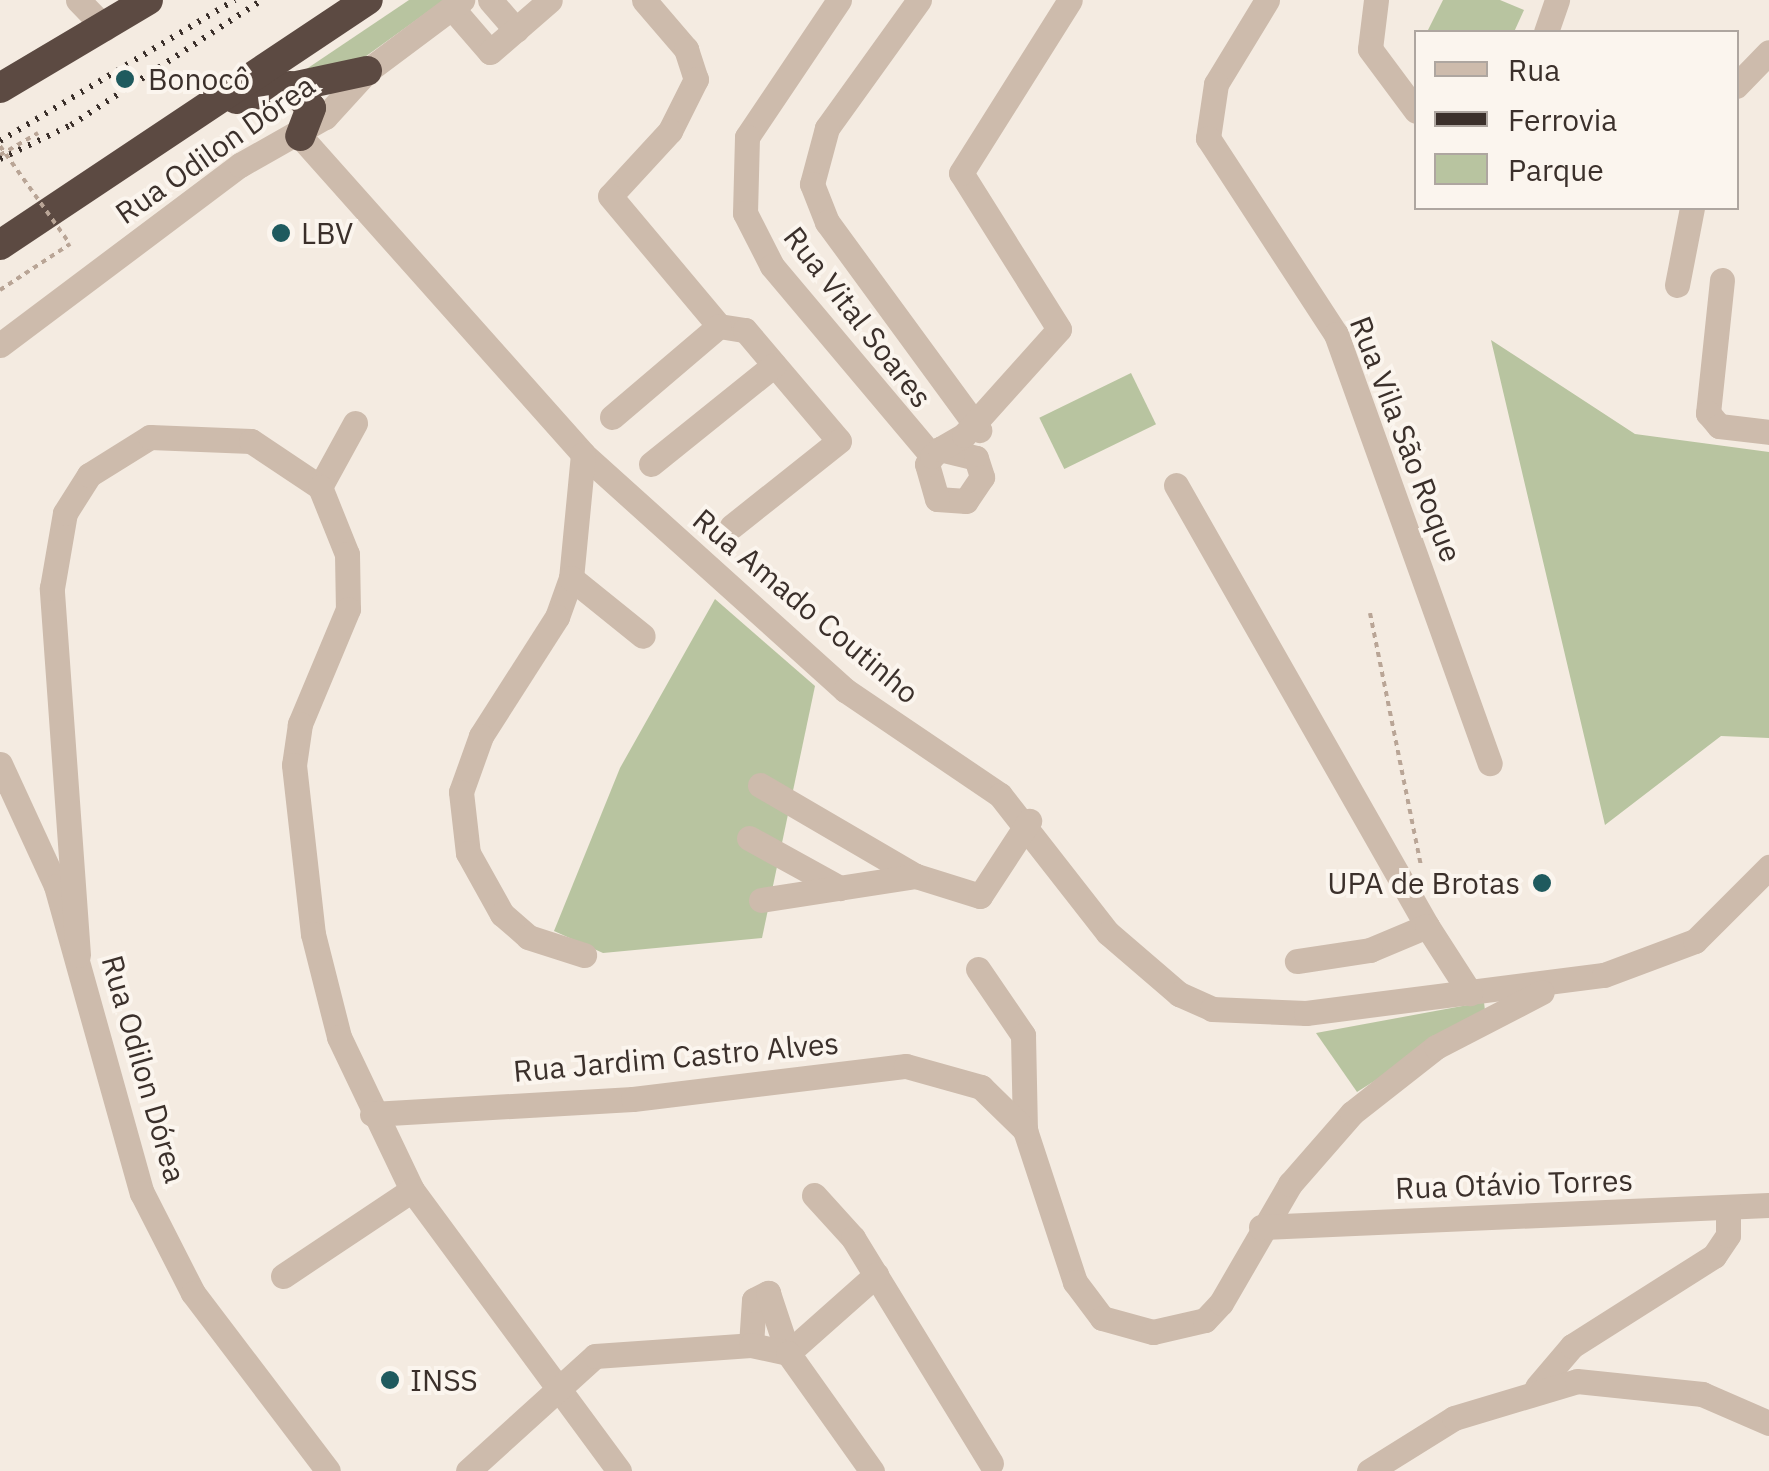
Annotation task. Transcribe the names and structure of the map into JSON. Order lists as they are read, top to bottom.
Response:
{
  "streets": {
    "street": [
      "Rua Odilon Dórea",
      "Rua Vital Soares",
      "Rua Vila São Roque",
      "Rua Amado Coutinho",
      "Rua Jardim Castro Alves",
      "Rua Otávio Torres"
    ]
  },
  "crossings": [
    ["Rua Odilon Dórea", "Rua Amado Coutinho"]
  ],
  "places": [
    "Bonocô",
    "LBV",
    "UPA de Brotas",
    "INSS"
  ],
  "legend": ["Rua", "Ferrovia", "Parque"]
}
